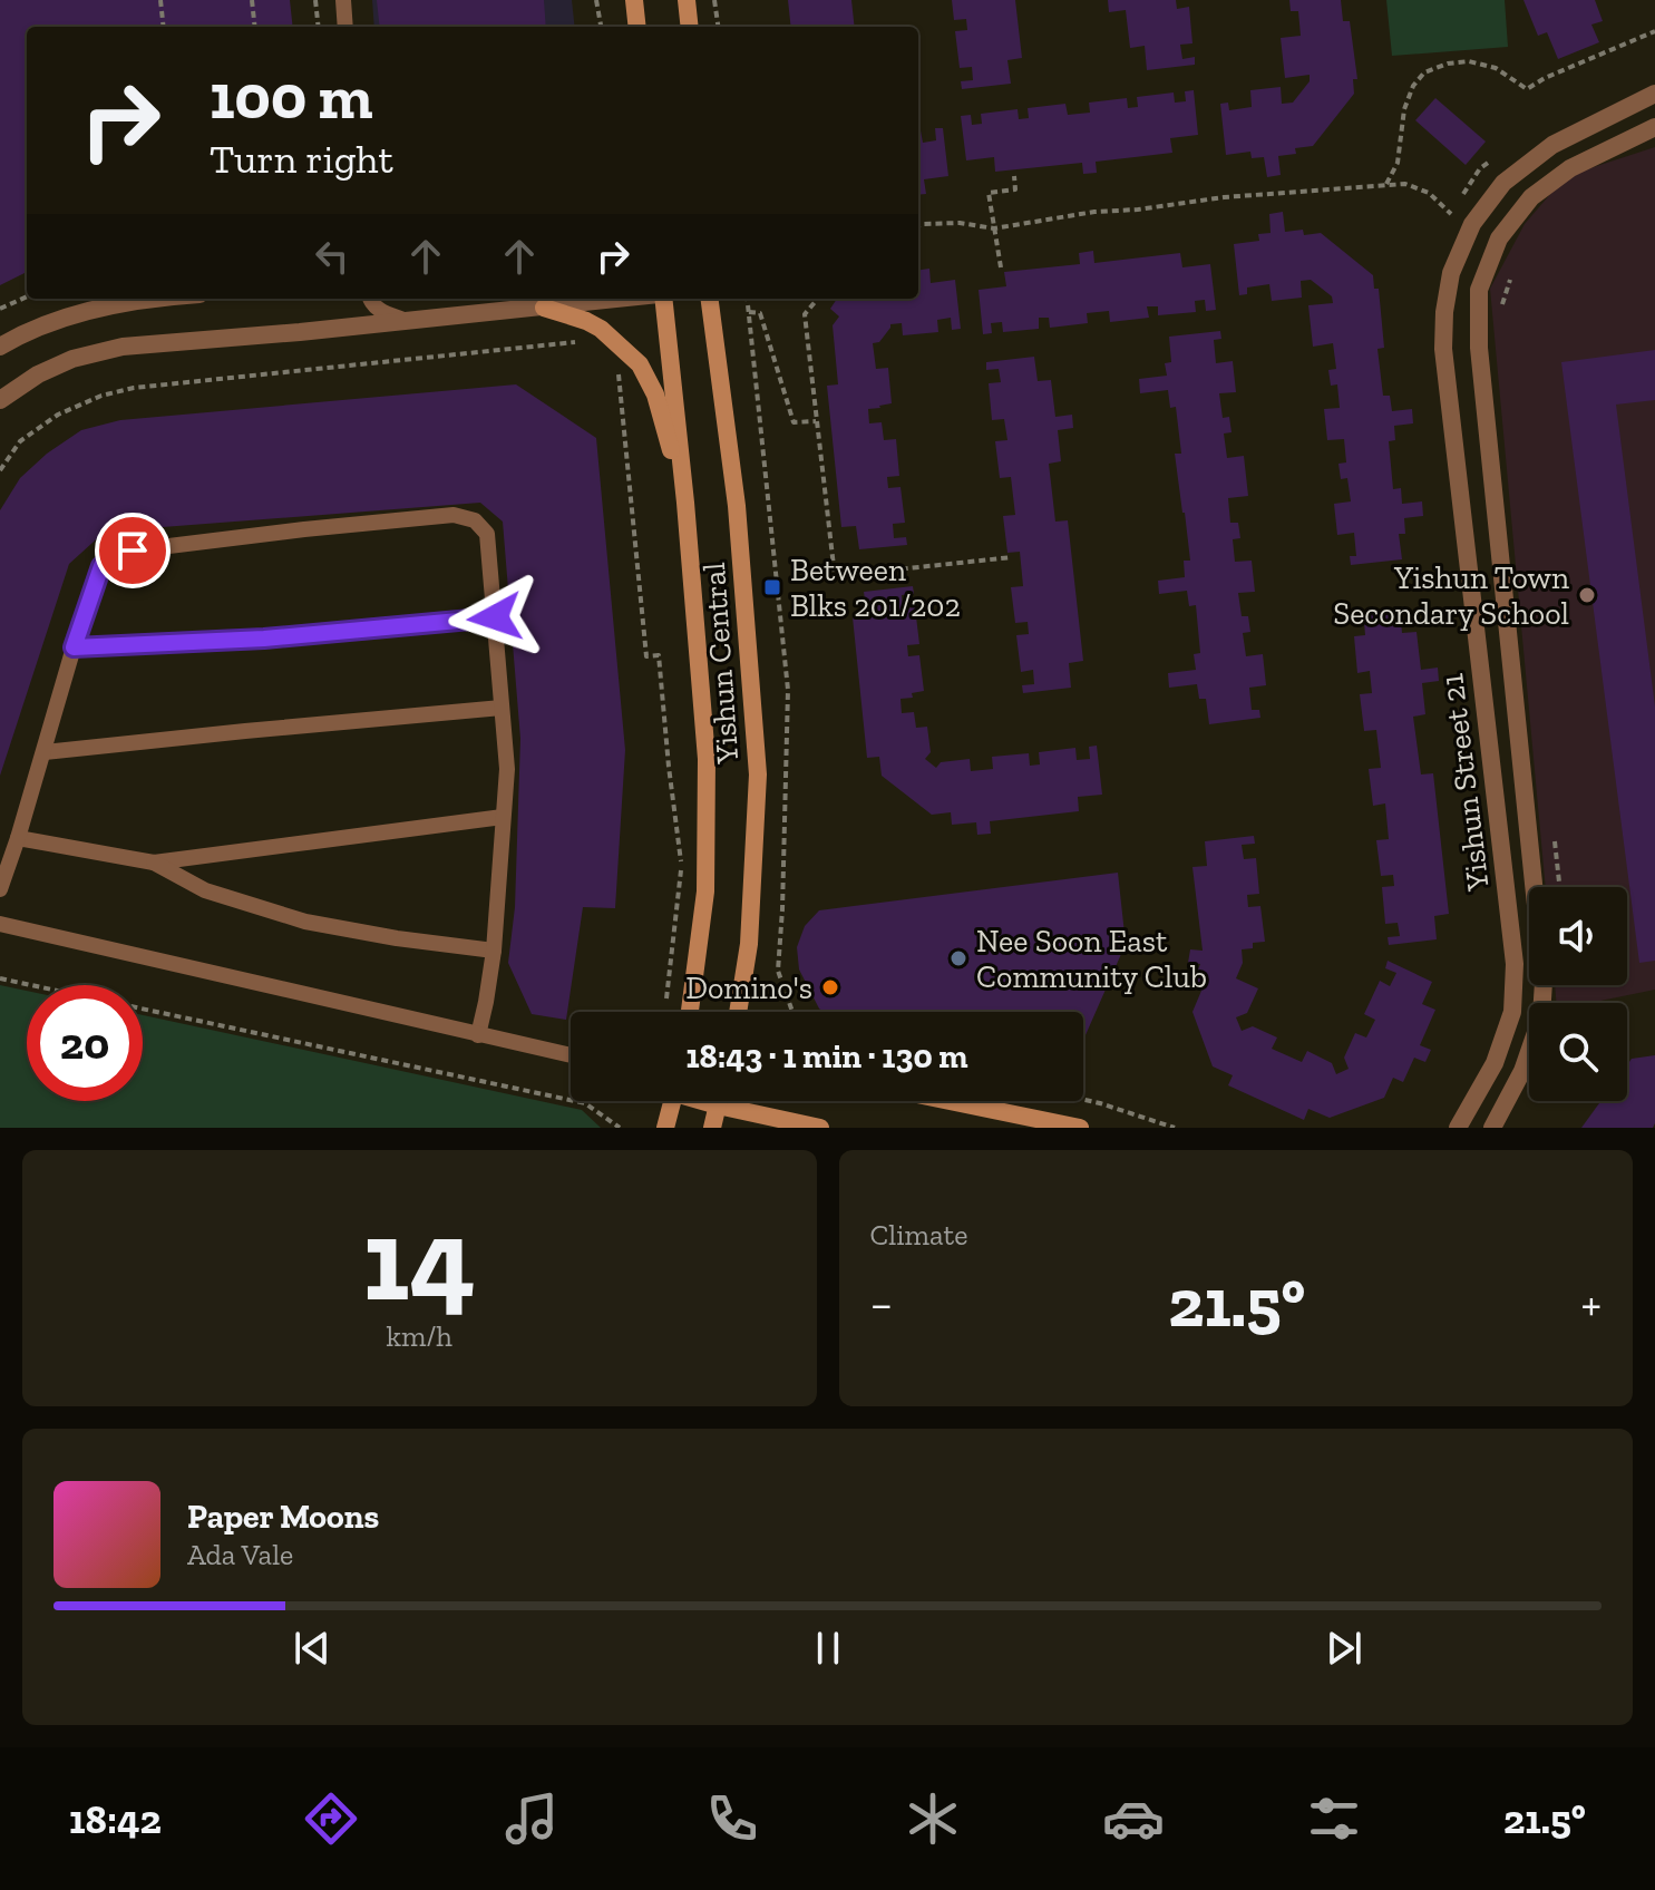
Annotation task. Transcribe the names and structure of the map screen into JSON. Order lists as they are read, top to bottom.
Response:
{
  "streets": {
    "main road": ["Yishun Central"],
    "street": ["Yishun Street 21"]
  },
  "places": {
    "transit": ["Between Blks 201/202"],
    "other": ["Yishun Town Secondary School", "Nee Soon East Community Club", "Domino's"]
  },
  "page": {
    "turn": ["100 m", "Turn right"],
    "limit": "20",
    "trip": "18:43 · 1 min · 130 m",
    "tile": [
      ["14", "km/h"],
      "Climate"
    ],
    "heat": ["−", "21.5°", "+"],
    "song": ["Paper Moons", "Ada Vale"],
    "tabs": ["18:42", "21.5°"]
  }
}
